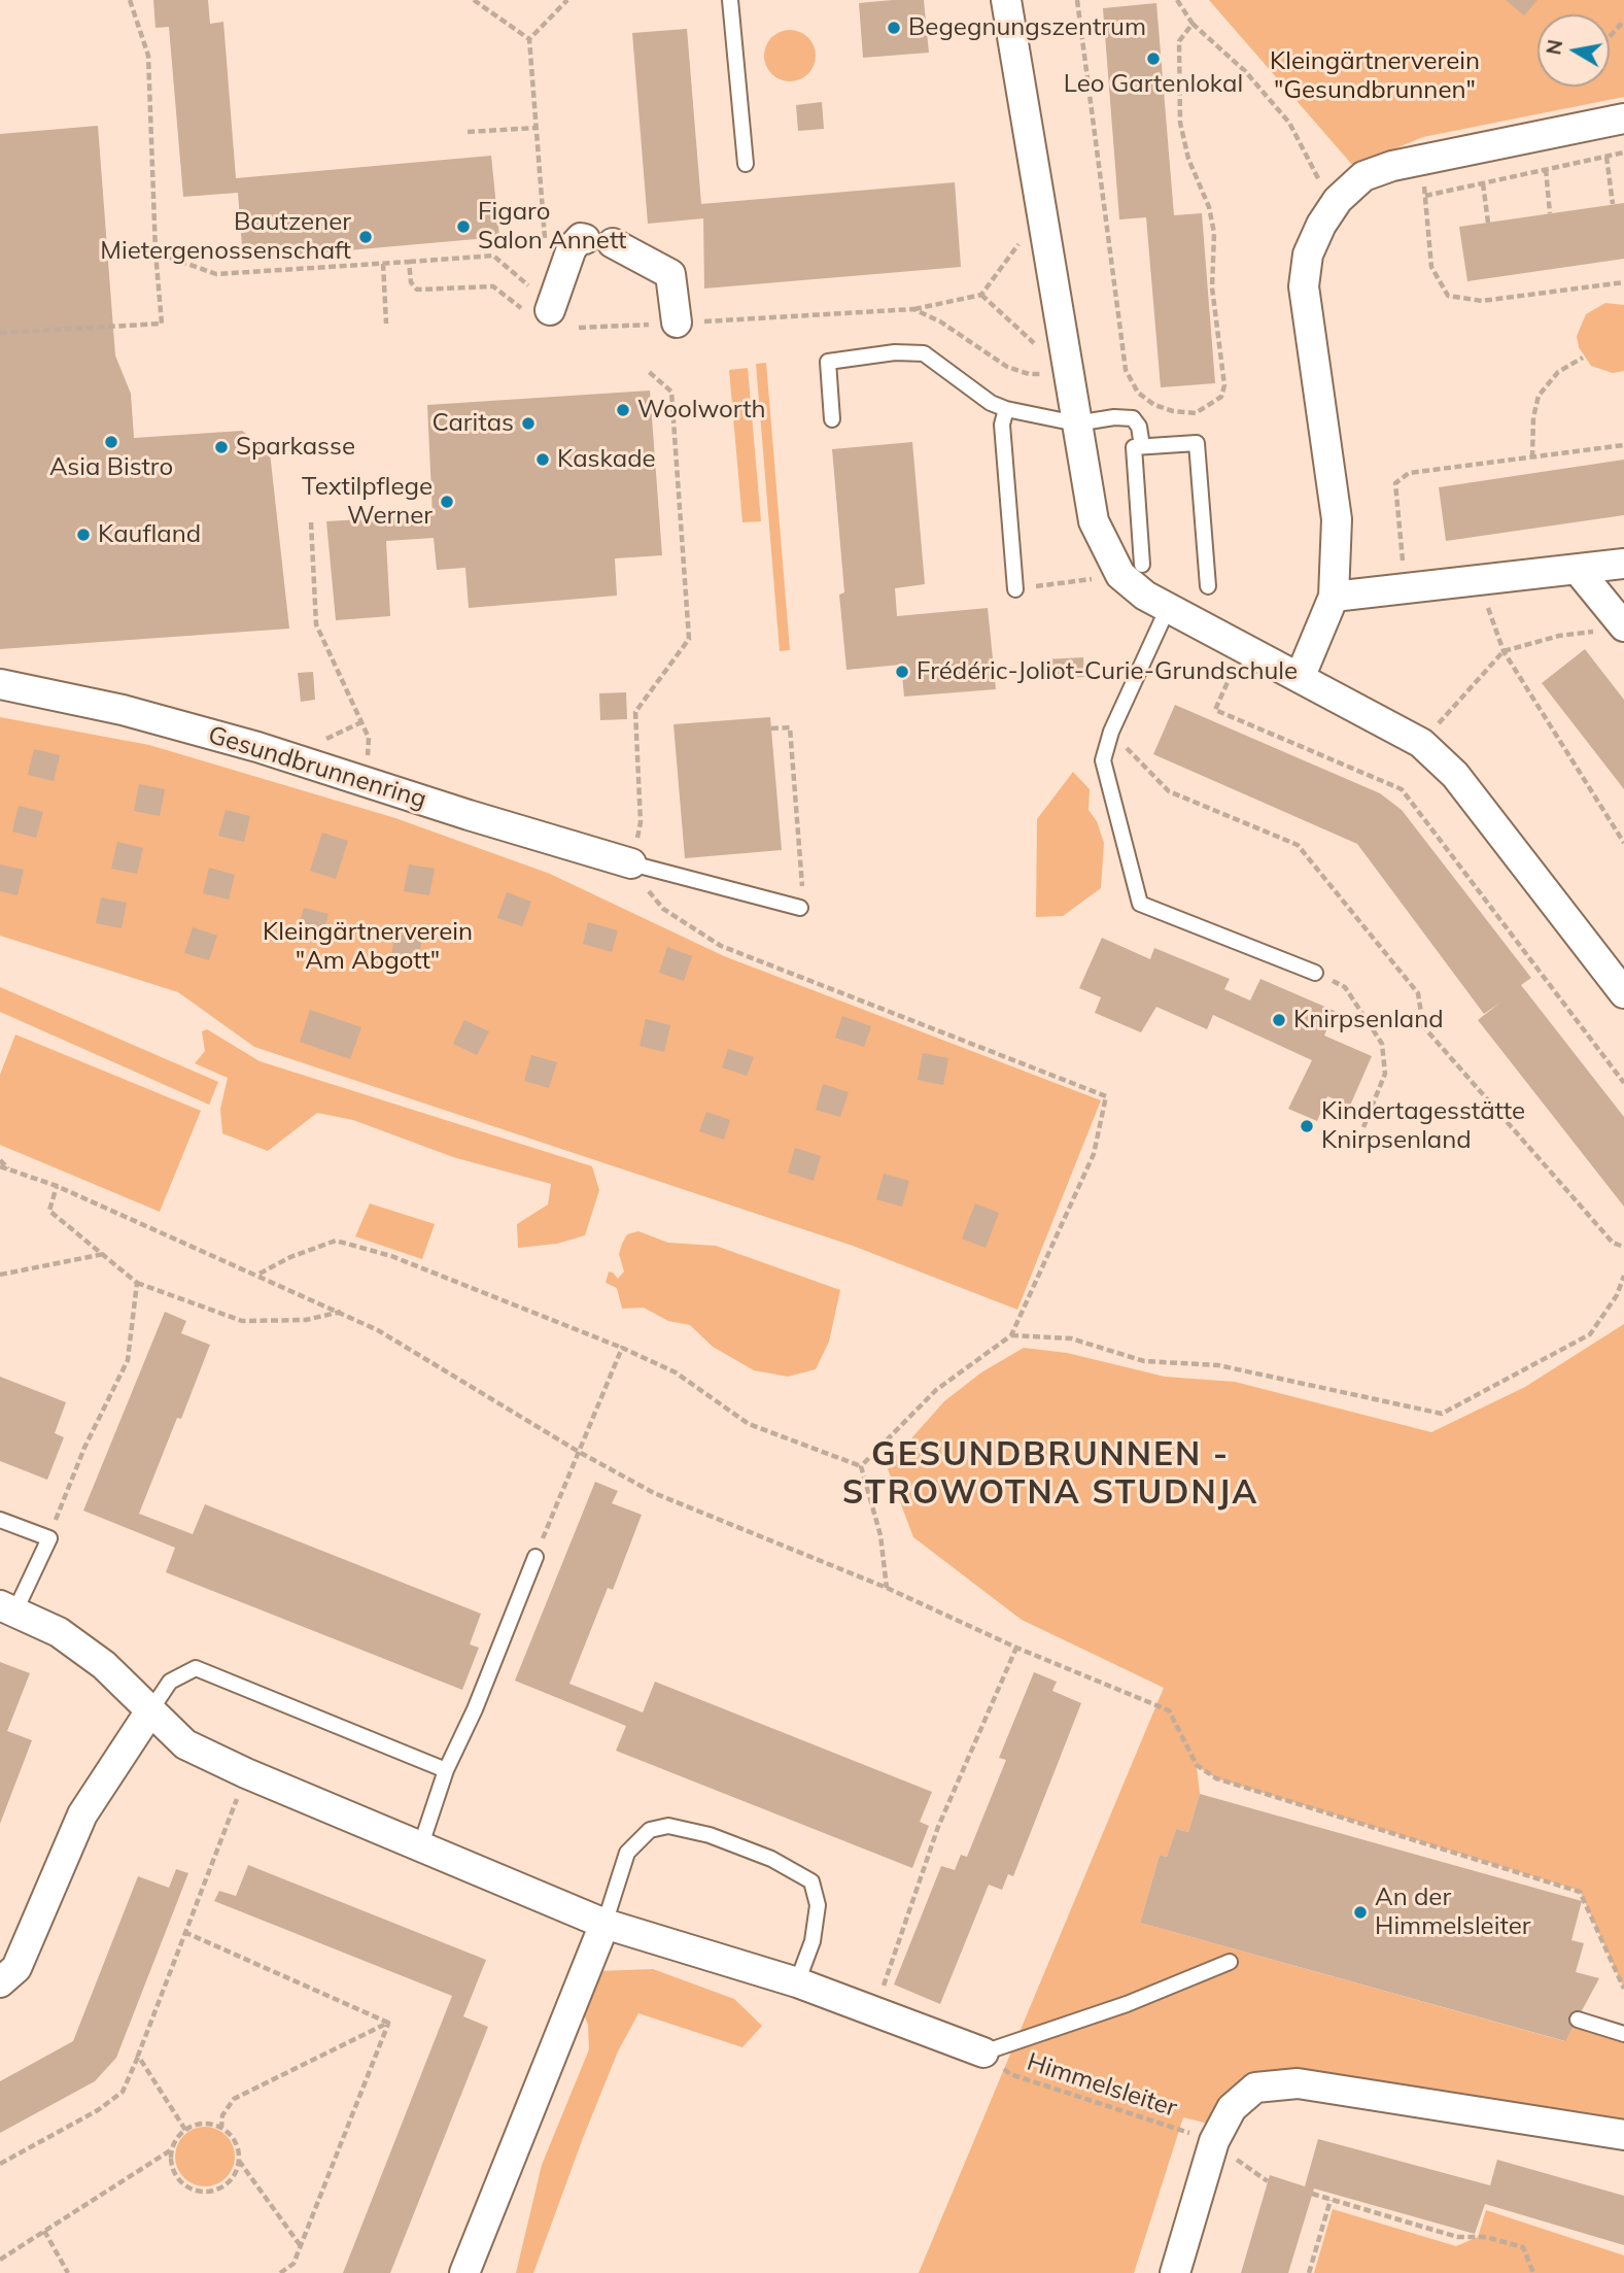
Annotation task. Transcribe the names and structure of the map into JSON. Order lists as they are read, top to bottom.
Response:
{
  "streets": {
    "street": ["Gesundbrunnenring"],
    "path": ["Himmelsleiter"]
  },
  "districts": ["GESUNDBRUNNEN - STROWOTNA STUDNJA"],
  "parks": ["Kleingärtnerverein \"Gesundbrunnen\"", "Kleingärtnerverein \"Am Abgott\""],
  "places": [
    "Begegnungszentrum",
    "Leo Gartenlokal",
    "Figaro Salon Annett",
    "Bautzener Mietergenossenschaft",
    "Woolworth",
    "Caritas",
    "Asia Bistro",
    "Sparkasse",
    "Kaskade",
    "Textilpflege Werner",
    "Kaufland",
    "Frédéric-Joliot-Curie-Grundschule",
    "Knirpsenland",
    "Kindertagesstätte Knirpsenland",
    "An der Himmelsleiter"
  ],
  "north": "left"
}
